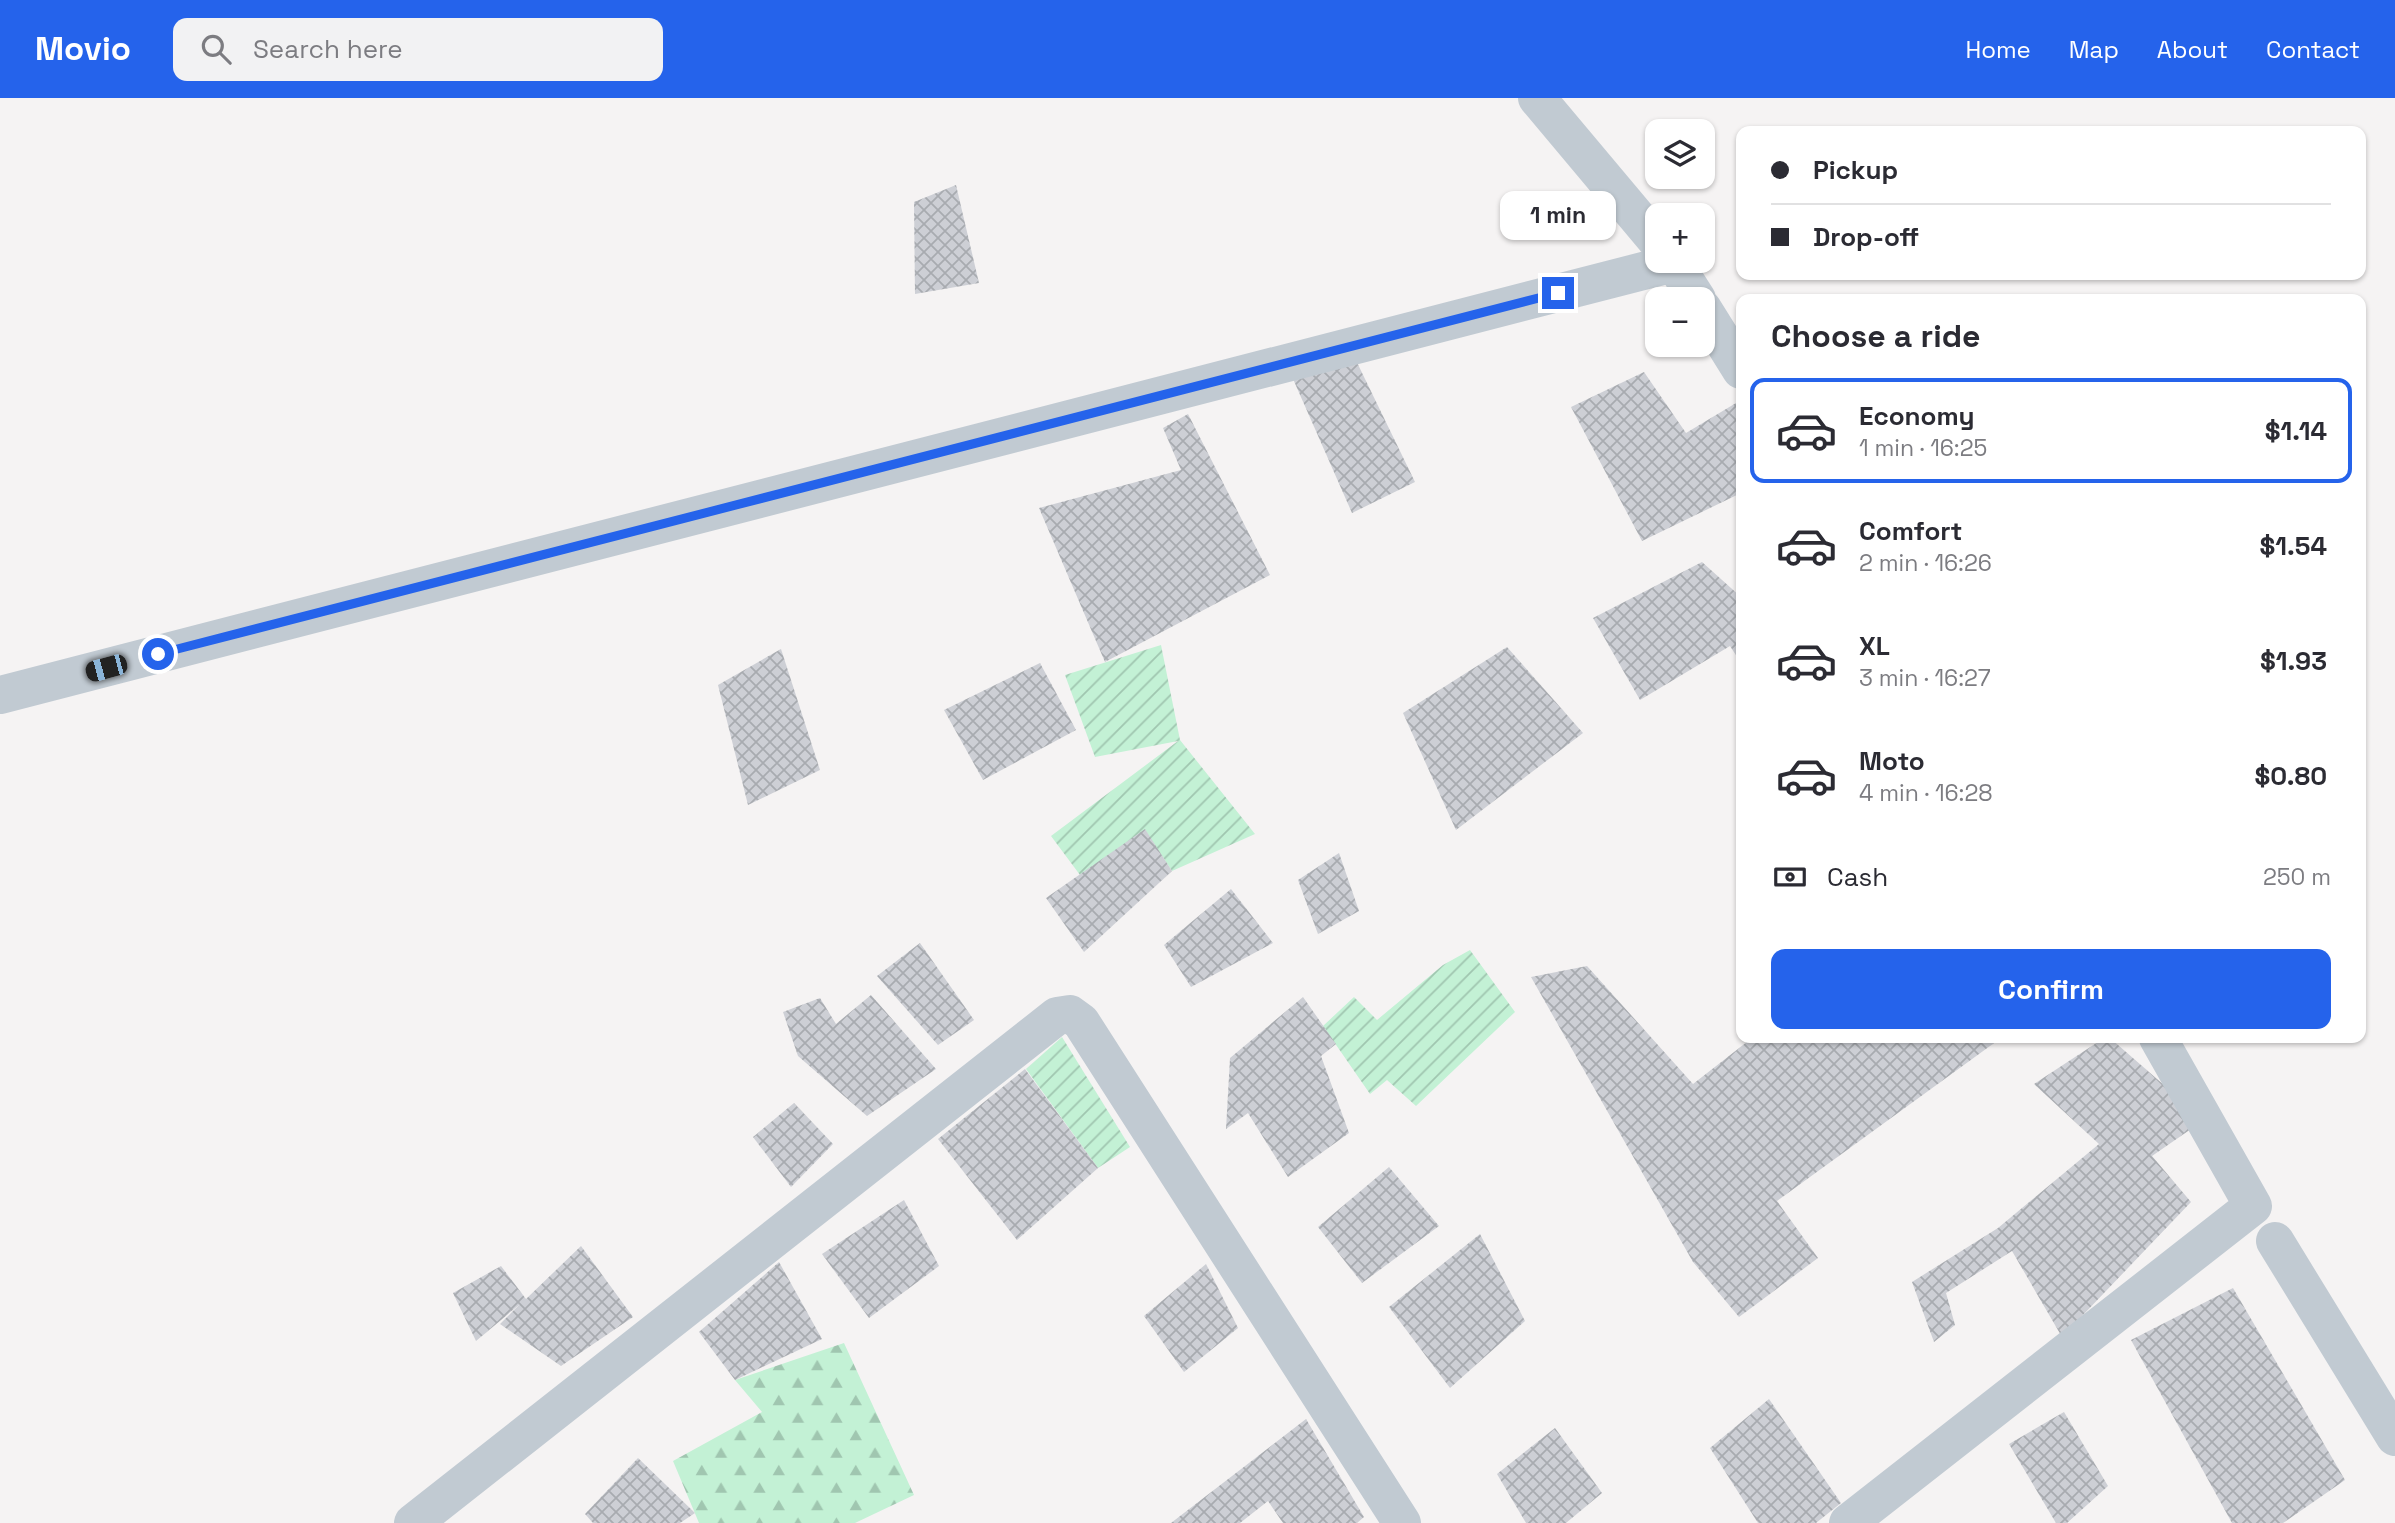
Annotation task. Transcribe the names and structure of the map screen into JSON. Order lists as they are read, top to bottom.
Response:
{
  "page": {
    "header": "Movio",
    "search": "Search here",
    "nav": [
      "Home",
      "Map",
      "About",
      "Contact"
    ],
    "map_buttons": ["+", "−"],
    "banner": ["Pickup", "Drop-off"],
    "bubble": "1 min",
    "heading": "Choose a ride",
    "list": [
      {
        "name": "Economy",
        "note": "1 min · 16:25",
        "value": "$1.14"
      },
      {
        "name": "Comfort",
        "note": "2 min · 16:26",
        "value": "$1.54"
      },
      {
        "name": "XL",
        "note": "3 min · 16:27",
        "value": "$1.93"
      },
      {
        "name": "Moto",
        "note": "4 min · 16:28",
        "value": "$0.80"
      }
    ],
    "pay": ["Cash", "250 m"],
    "buttons": "Confirm"
  }
}
